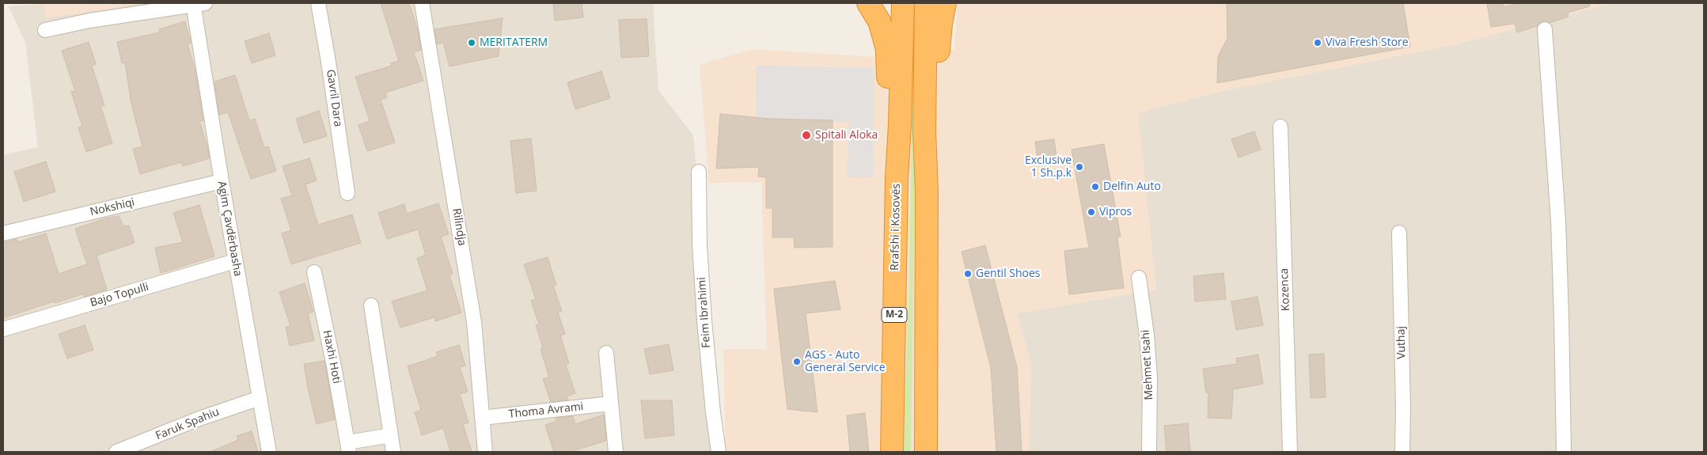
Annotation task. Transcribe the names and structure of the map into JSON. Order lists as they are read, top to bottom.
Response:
{
  "streets": {
    "highway": ["Rrafshi i Kosovës", "M-2"],
    "street": [
      "Gavril Dara",
      "Nokshiqi",
      "Rilindja",
      "Agim Çavdërbasha",
      "Kozenca",
      "Bajo Topulli",
      "Feim Ibrahimi",
      "Vuthaj",
      "Haxhi Hoti",
      "Mehmet Isahi",
      "Thoma Avrami",
      "Faruk Spahiu"
    ]
  },
  "crossings": [
    ["Nokshiqi", "Agim Çavdërbasha"],
    ["Rilindja", "Thoma Avrami"],
    ["Agim Çavdërbasha", "Bajo Topulli"],
    ["Agim Çavdërbasha", "Faruk Spahiu"]
  ],
  "places": [
    "MERITATERM",
    "Viva Fresh Store",
    "Spitali Aloka",
    "Exclusive 1 Sh.p.k",
    "Delfin Auto",
    "Vipros",
    "Gentil Shoes",
    "AGS - Auto General Service"
  ]
}
